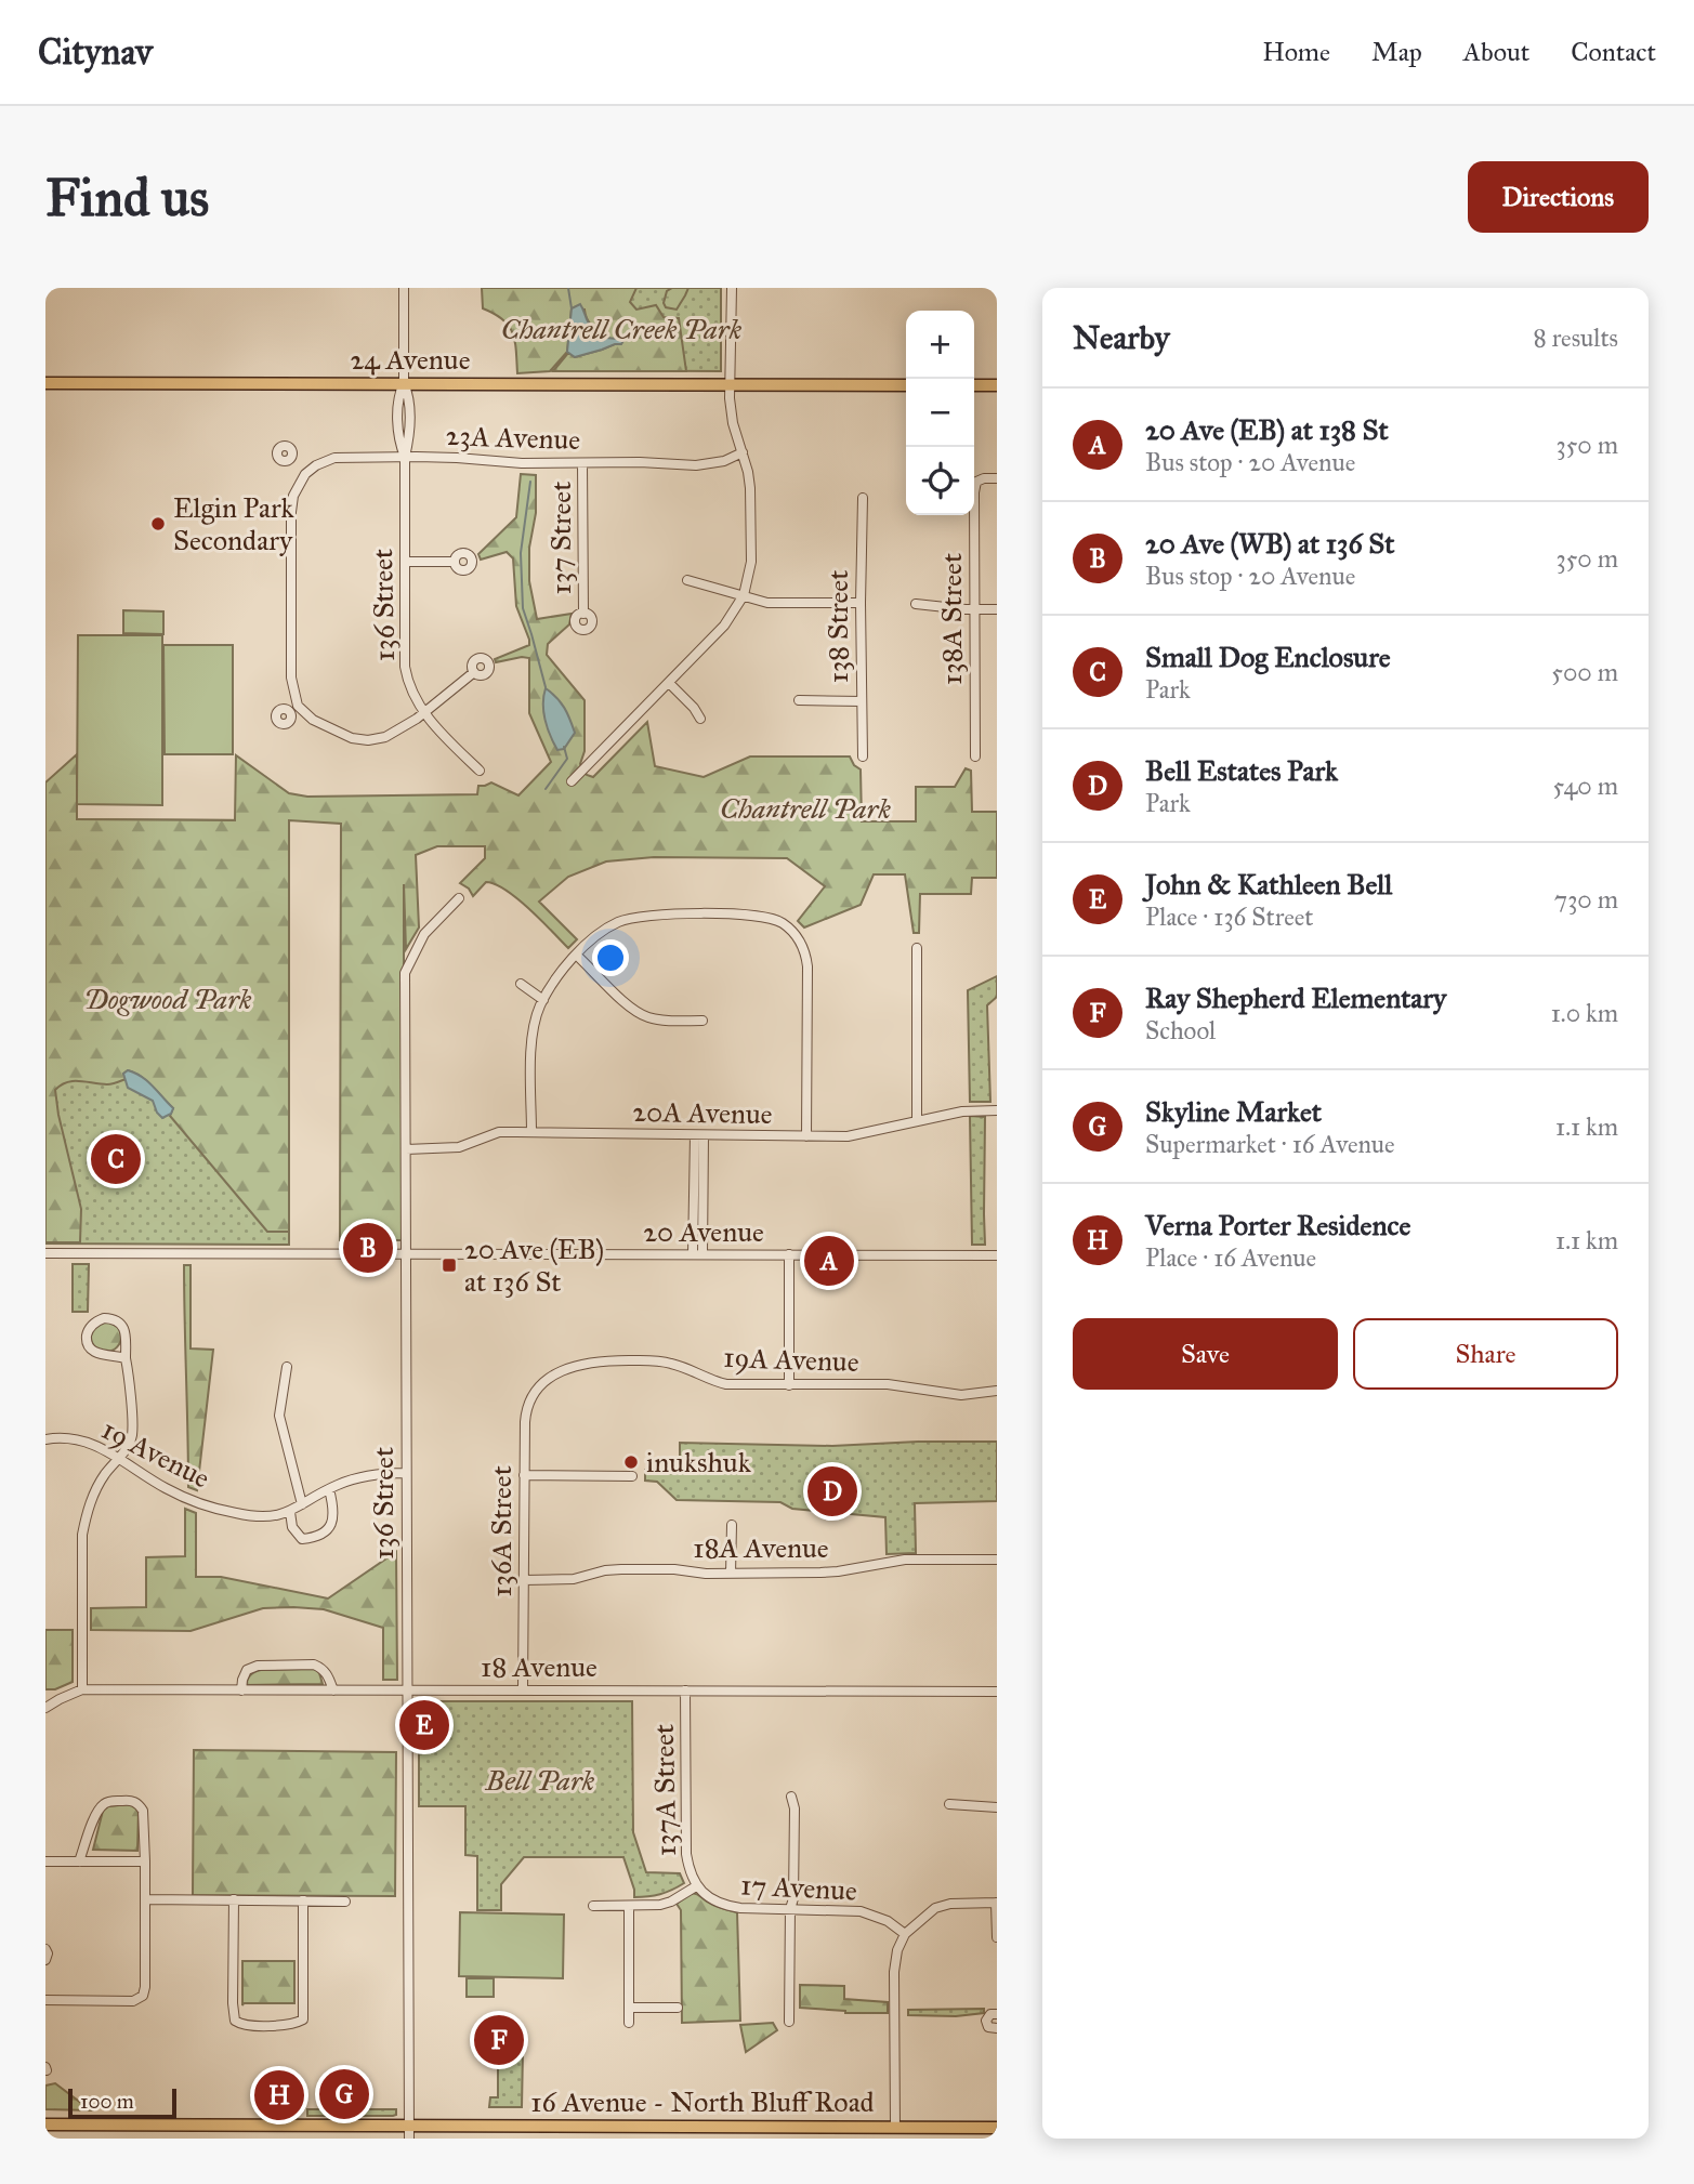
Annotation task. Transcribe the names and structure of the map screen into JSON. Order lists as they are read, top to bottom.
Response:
{
  "streets": {
    "main road": ["24 Avenue", "16 Avenue - North Bluff Road"],
    "street": [
      "23A Avenue",
      "137 Street",
      "136 Street",
      "138A Street",
      "138 Street",
      "20A Avenue",
      "20 Avenue",
      "19A Avenue",
      "19 Avenue",
      "136A Street",
      "18A Avenue",
      "18 Avenue",
      "137A Street",
      "17 Avenue"
    ]
  },
  "crossings": [
    ["24 Avenue", "136 Street"],
    ["23A Avenue", "137 Street"],
    ["23A Avenue", "136 Street"],
    ["136 Street", "20A Avenue"],
    ["136 Street", "20 Avenue"],
    ["136 Street", "19 Avenue"],
    ["136 Street", "18 Avenue"],
    ["136 Street", "16 Avenue - North Bluff Road"],
    ["19A Avenue", "136A Street"],
    ["136A Street", "18A Avenue"],
    ["136A Street", "18 Avenue"],
    ["18 Avenue", "137A Street"],
    ["137A Street", "17 Avenue"]
  ],
  "parks": [
    "Chantrell Creek Park",
    "Chantrell Park",
    "Dogwood Park",
    "Bell Park"
  ],
  "places": {
    "other": ["Elgin Park Secondary", "inukshuk"],
    "transit": ["20 Ave (EB) at 136 St"]
  },
  "scale_bar": "100 m",
  "page": {
    "header": "Citynav",
    "nav": [
      "Home",
      "Map",
      "About",
      "Contact"
    ],
    "buttons": [
      "Directions",
      ["Save", "Share"]
    ],
    "title": "Find us",
    "heading": ["Nearby", "8 results"],
    "map_buttons": ["+", "−"],
    "list": [
      {
        "mark": "A",
        "name": "20 Ave (EB) at 138 St",
        "note": "Bus stop · 20 Avenue",
        "value": "350 m"
      },
      {
        "mark": "B",
        "name": "20 Ave (WB) at 136 St",
        "note": "Bus stop · 20 Avenue",
        "value": "350 m"
      },
      {
        "mark": "C",
        "name": "Small Dog Enclosure",
        "note": "Park",
        "value": "500 m"
      },
      {
        "mark": "D",
        "name": "Bell Estates Park",
        "note": "Park",
        "value": "540 m"
      },
      {
        "mark": "E",
        "name": "John & Kathleen Bell",
        "note": "Place · 136 Street",
        "value": "730 m"
      },
      {
        "mark": "F",
        "name": "Ray Shepherd Elementary",
        "note": "School",
        "value": "1.0 km"
      },
      {
        "mark": "G",
        "name": "Skyline Market",
        "note": "Supermarket · 16 Avenue",
        "value": "1.1 km"
      },
      {
        "mark": "H",
        "name": "Verna Porter Residence",
        "note": "Place · 16 Avenue",
        "value": "1.1 km"
      }
    ],
    "pins": [
      "C",
      "B",
      "A",
      "D",
      "E",
      "F",
      "G",
      "H"
    ],
    "scale": "100 m"
  }
}
